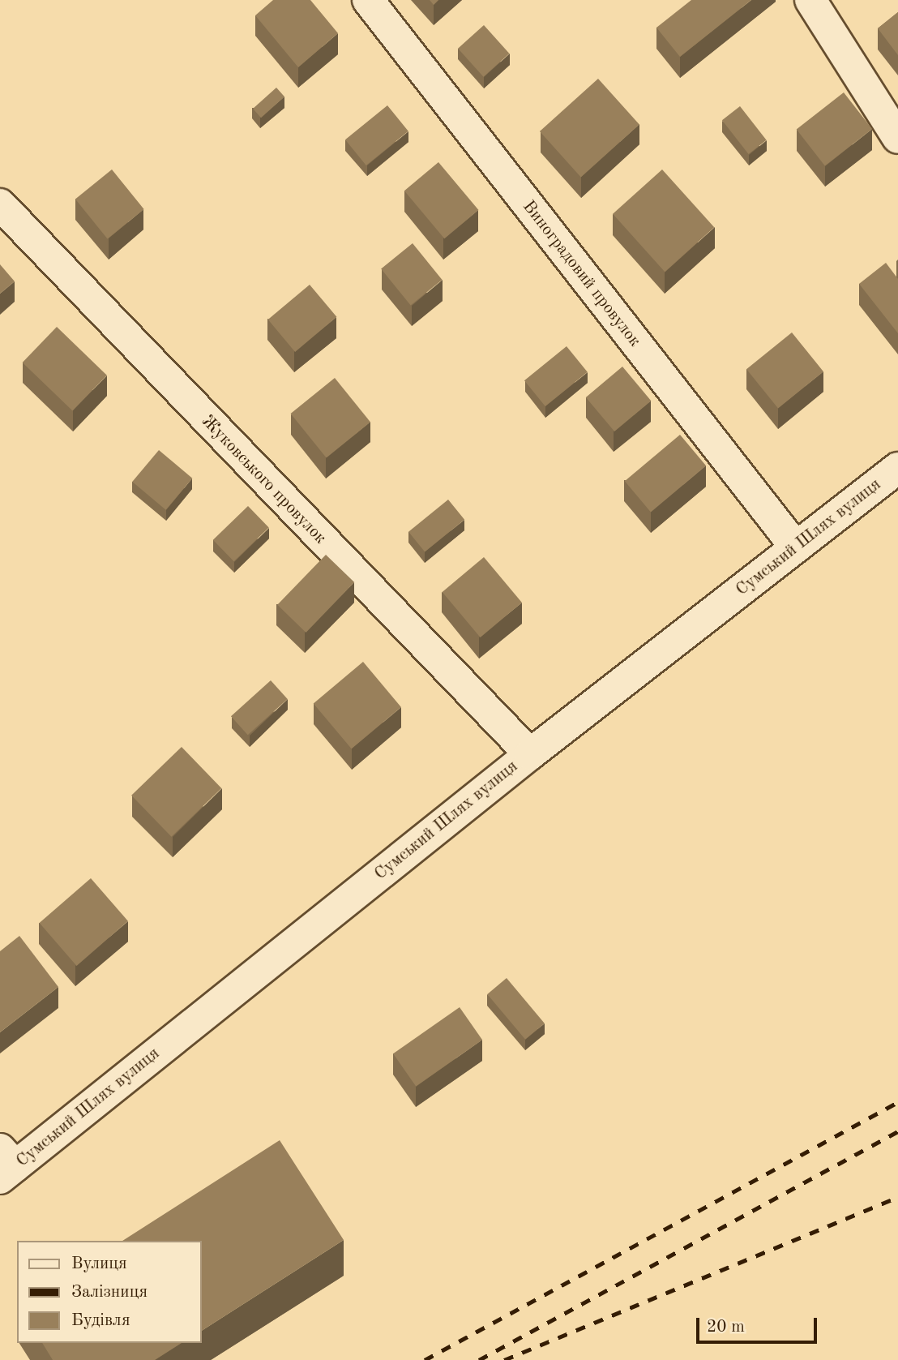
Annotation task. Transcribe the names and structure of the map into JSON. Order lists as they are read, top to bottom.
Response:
{
  "streets": {
    "street": ["Виноградовий провулок", "Жуковського провулок", "Сумський Шлях вулиця"]
  },
  "crossings": [
    ["Виноградовий провулок", "Сумський Шлях вулиця"],
    ["Жуковського провулок", "Сумський Шлях вулиця"]
  ],
  "legend": ["Вулиця", "Залізниця", "Будівля"],
  "scale_bar": "20 m"
}
